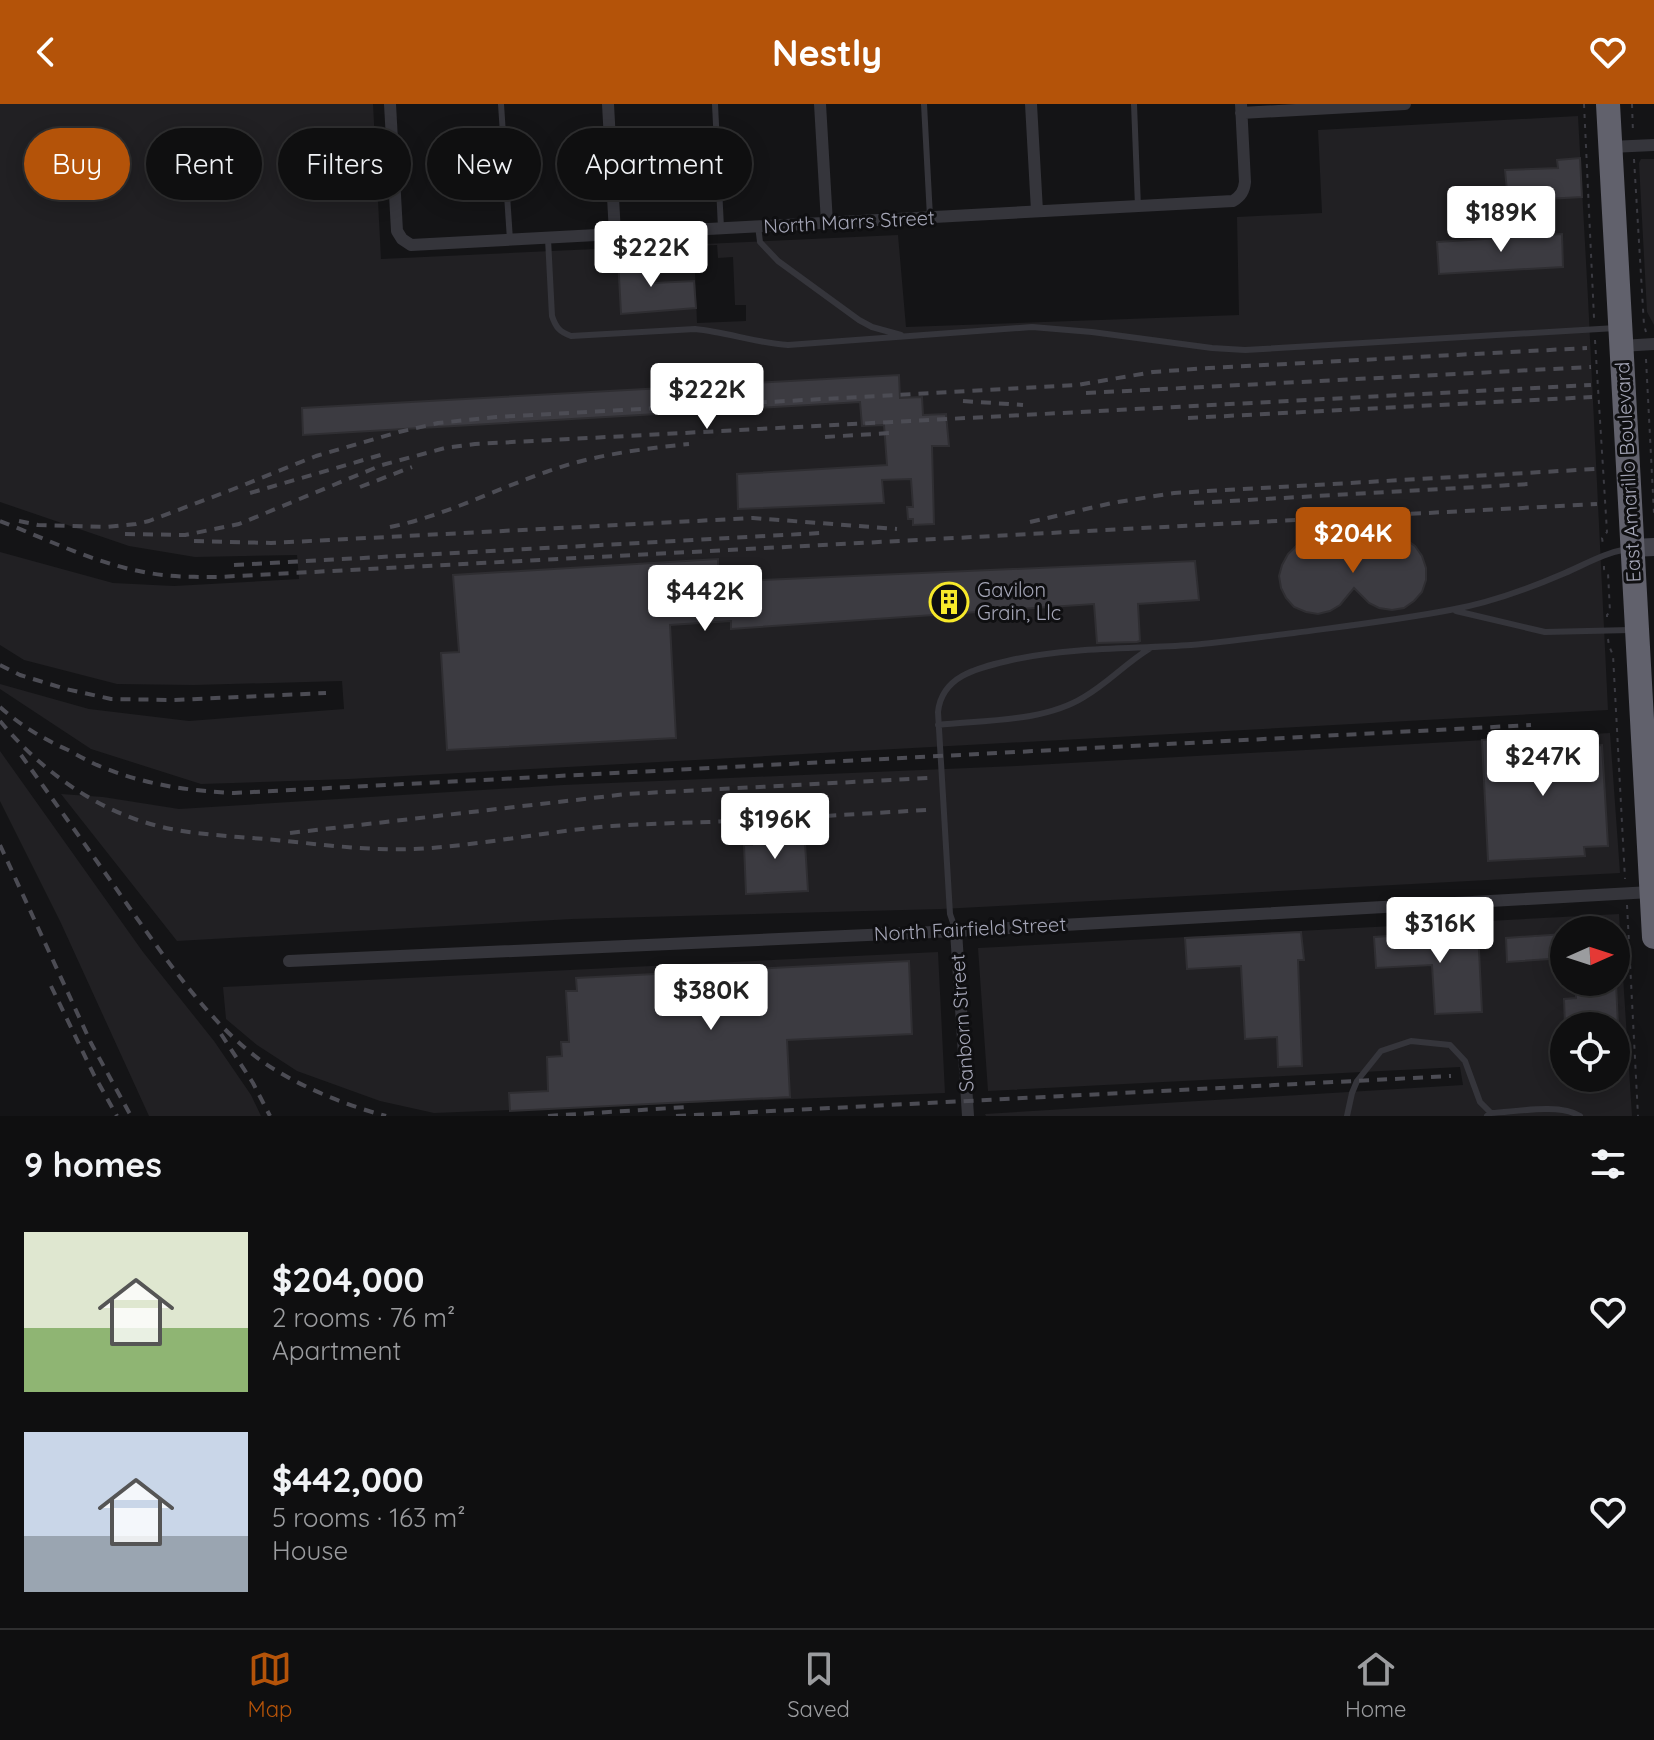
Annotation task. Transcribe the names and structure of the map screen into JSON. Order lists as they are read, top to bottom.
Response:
{
  "streets": {
    "highway": ["East Amarillo Boulevard"],
    "street": ["North Marrs Street", "North Fairfield Street", "Sanborn Street"]
  },
  "crossings": [
    ["East Amarillo Boulevard", "North Fairfield Street"],
    ["North Fairfield Street", "Sanborn Street"]
  ],
  "places": {
    "building": ["Gavilon Grain, Llc"]
  },
  "north": "right",
  "page": {
    "header": "Nestly",
    "chip": [
      "Buy",
      "Rent",
      "Filters",
      "New",
      "Apartment"
    ],
    "price": [
      "$189K",
      "$222K",
      "$222K",
      "$204K",
      "$442K",
      "$247K",
      "$196K",
      "$316K",
      "$380K"
    ],
    "heading": "9 homes",
    "list": [
      {
        "name": "$204,000",
        "note": "2 rooms · 76 m² · Apartment"
      },
      {
        "name": "$442,000",
        "note": "5 rooms · 163 m² · House"
      }
    ],
    "tabs": ["Map", "Saved", "Home"]
  }
}
